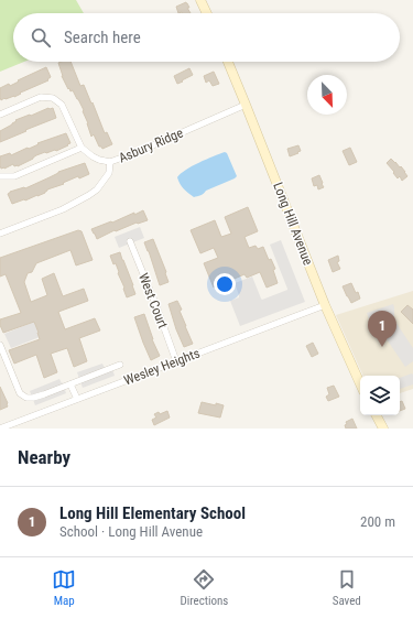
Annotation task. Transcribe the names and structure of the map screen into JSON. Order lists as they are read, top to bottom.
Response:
{
  "streets": {
    "street": [
      "Asbury Ridge",
      "Long Hill Avenue",
      "West Court",
      "Wesley Heights"
    ]
  },
  "crossings": [
    ["Asbury Ridge", "Long Hill Avenue"],
    ["Long Hill Avenue", "Wesley Heights"],
    ["West Court", "Wesley Heights"]
  ],
  "north": "bottom right",
  "page": {
    "search": "Search here",
    "pins": "1",
    "heading": "Nearby",
    "list": [
      {
        "mark": "1",
        "name": "Long Hill Elementary School",
        "note": "School · Long Hill Avenue",
        "value": "200 m"
      }
    ],
    "nav": ["Map", "Directions", "Saved"]
  }
}
